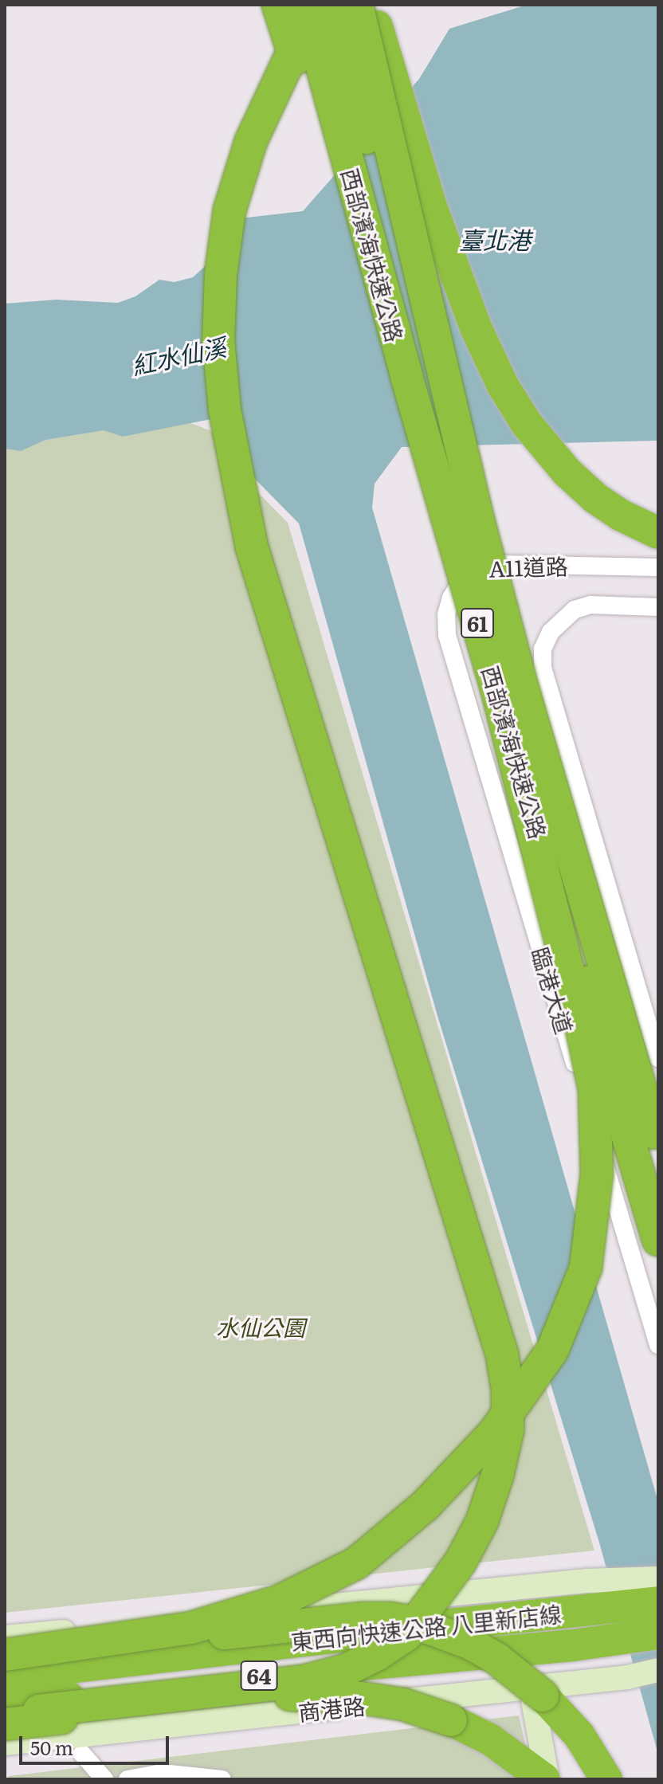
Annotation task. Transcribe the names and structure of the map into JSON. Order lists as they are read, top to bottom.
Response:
{
  "streets": {
    "highway": [
      "西部濱海快速公路",
      "61",
      "東西向快速公路 八里新店線",
      "64"
    ],
    "street": ["A11道路", "臨港大道", "商港路"]
  },
  "crossings": [
    ["A11道路", "臨港大道"]
  ],
  "water": ["臺北港", "紅水仙溪"],
  "parks": ["水仙公園"],
  "scale_bar": "50 m"
}
